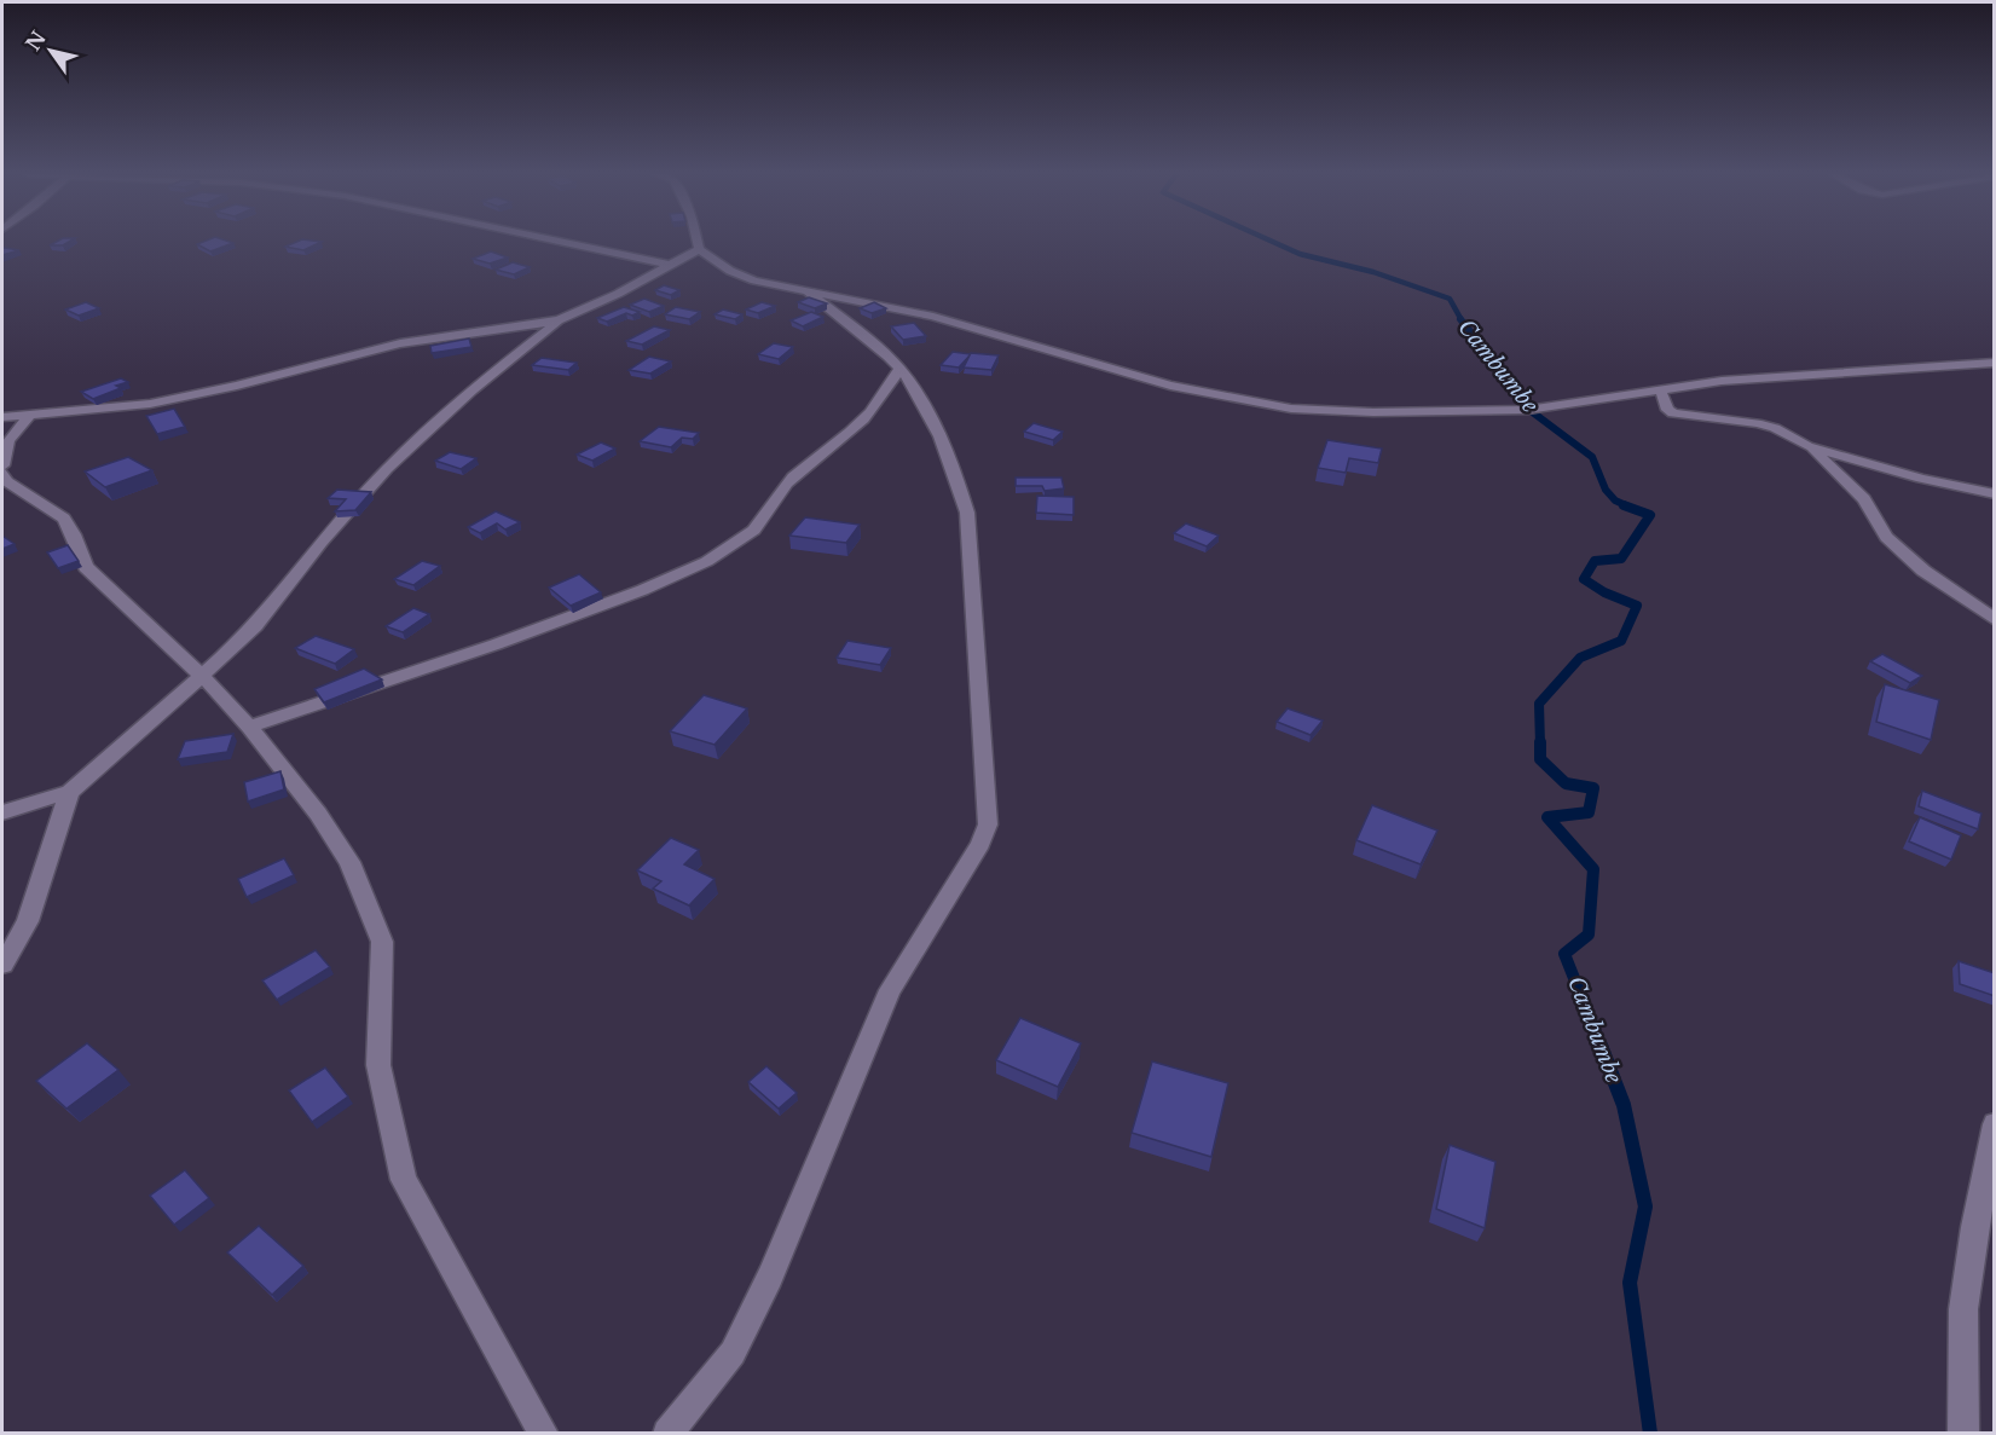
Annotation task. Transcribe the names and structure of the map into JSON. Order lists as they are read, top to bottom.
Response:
{
  "water": ["Cambumbe"],
  "north": "top left"
}
